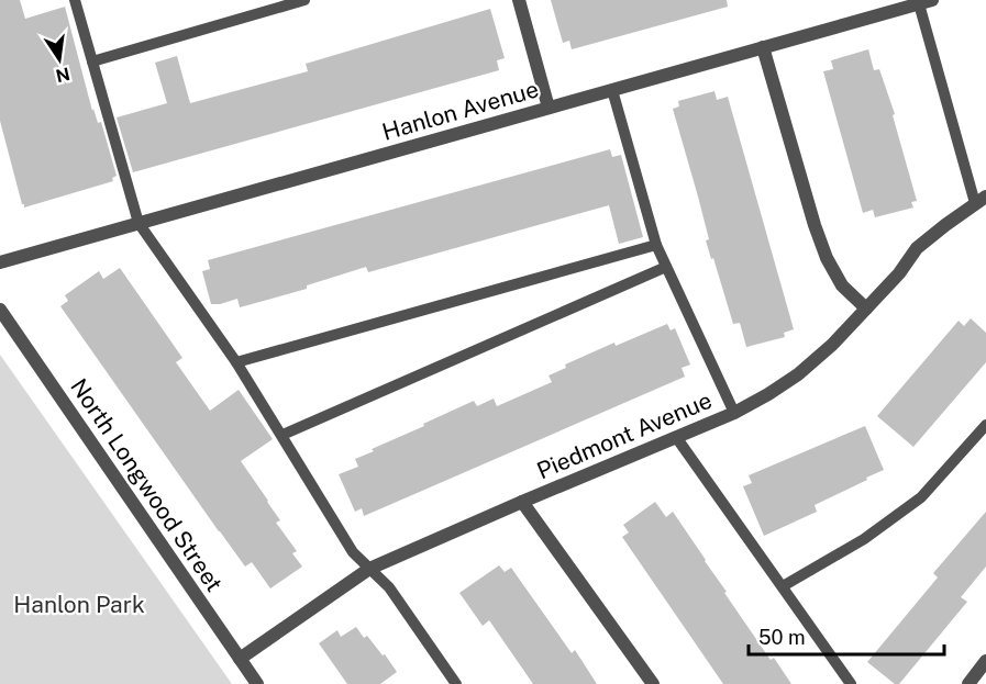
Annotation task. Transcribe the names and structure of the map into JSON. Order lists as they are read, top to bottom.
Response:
{
  "streets": {
    "street": ["Hanlon Avenue", "Piedmont Avenue", "North Longwood Street"]
  },
  "crossings": [
    ["Piedmont Avenue", "North Longwood Street"]
  ],
  "parks": ["Hanlon Park"],
  "scale_bar": "50 m",
  "north": "bottom"
}
